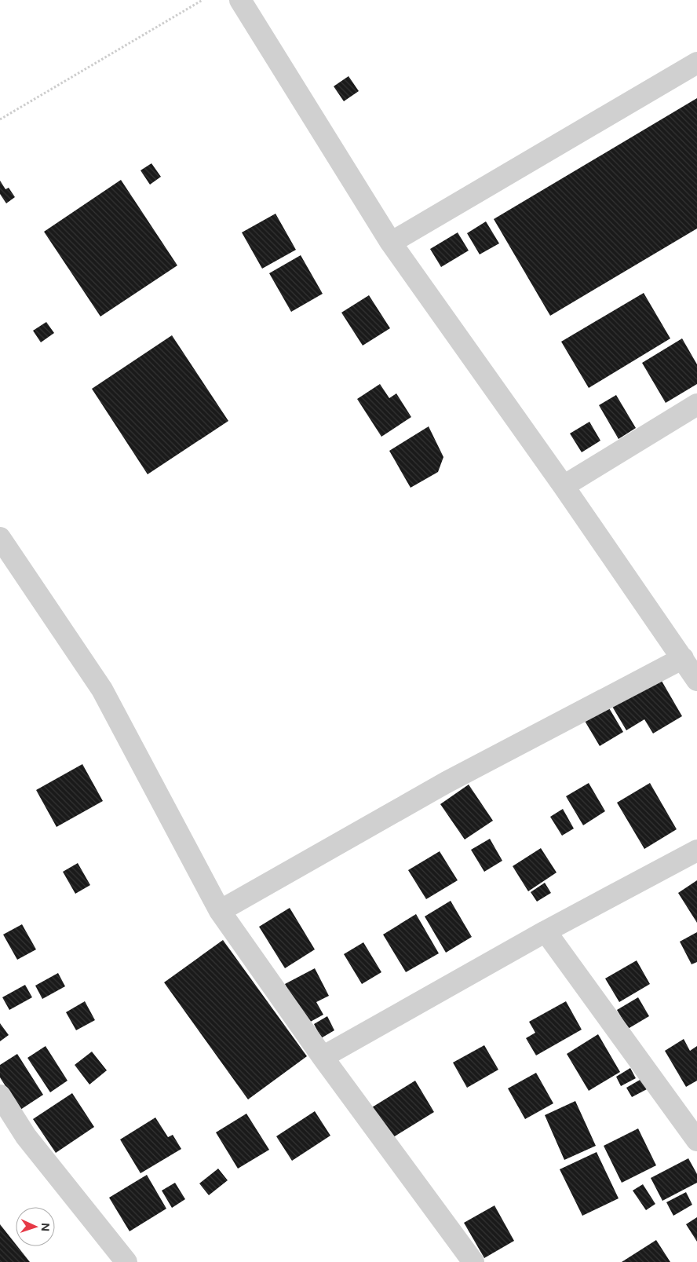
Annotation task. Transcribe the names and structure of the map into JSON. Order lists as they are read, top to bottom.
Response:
{
  "north": "right"
}
